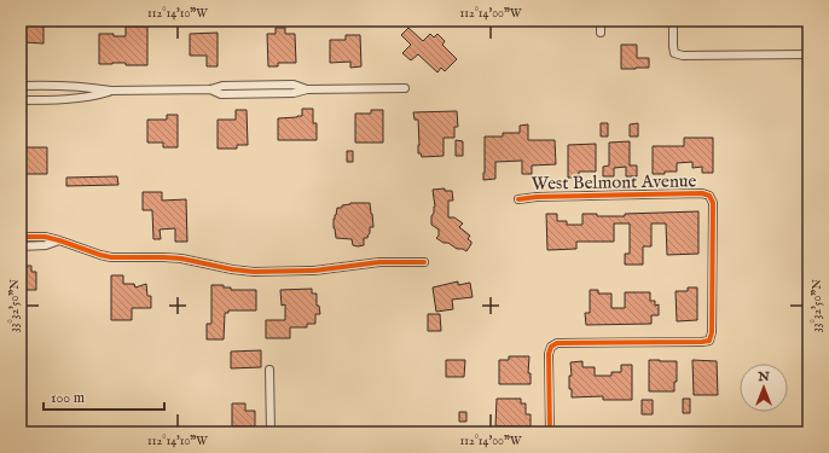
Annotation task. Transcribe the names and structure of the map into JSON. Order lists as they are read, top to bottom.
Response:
{
  "streets": {
    "street": ["West Belmont Avenue"]
  },
  "scale_bar": "100 m",
  "north": "top",
  "coordinates": ["112°14'10\"W", "112°14'00\"W", "33°32'50\"N"]
}
